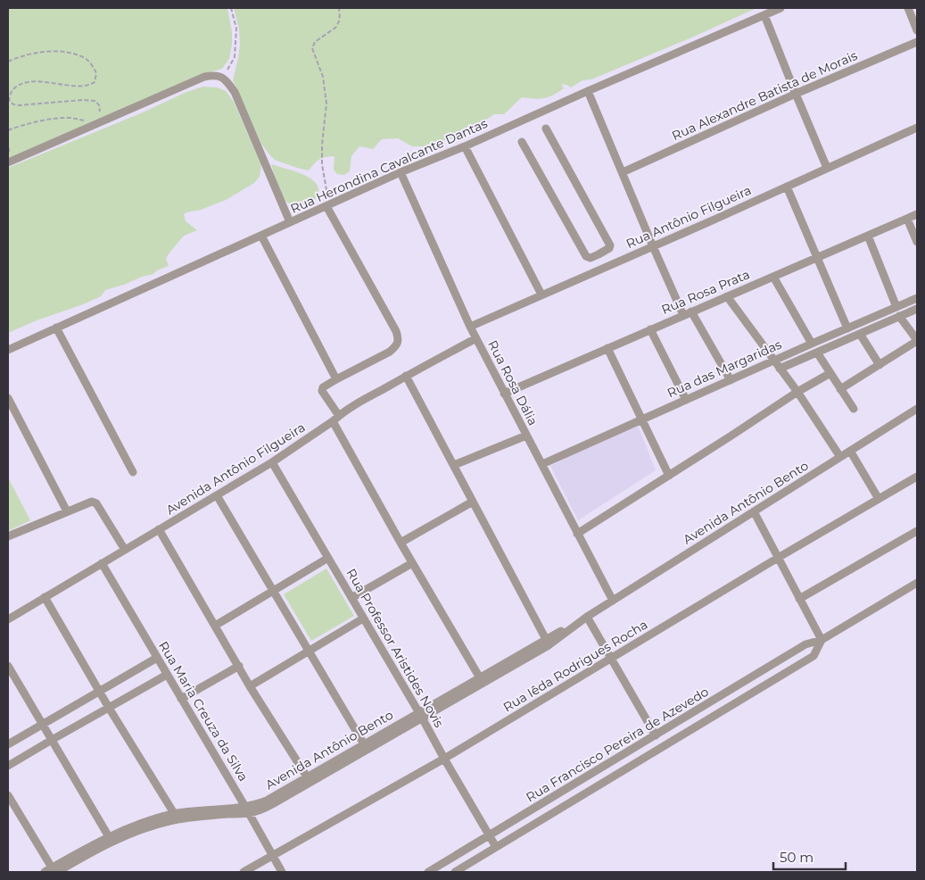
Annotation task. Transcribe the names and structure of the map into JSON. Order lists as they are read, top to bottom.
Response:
{
  "streets": {
    "street": [
      "Rua Alexandre Batista de Morais",
      "Rua Herondina Cavalcante Dantas",
      "Rua Antônio Filgueira",
      "Rua Rosa Prata",
      "Rua das Margaridas",
      "Rua Rosa Dália",
      "Avenida Antônio Filgueira",
      "Avenida Antônio Bento",
      "Rua Professor Aristides Novis",
      "Rua Iêda Rodrigues Rocha",
      "Rua Maria Creuza da Silva",
      "Rua Francisco Pereira de Azevedo"
    ]
  },
  "crossings": [
    ["Rua Herondina Cavalcante Dantas", "Rua Rosa Dália"],
    ["Rua Antônio Filgueira", "Rua Rosa Dália"],
    ["Rua Rosa Prata", "Rua Rosa Dália"],
    ["Rua das Margaridas", "Rua Rosa Dália"],
    ["Rua Rosa Dália", "Avenida Antônio Filgueira"],
    ["Rua Rosa Dália", "Avenida Antônio Bento"],
    ["Avenida Antônio Filgueira", "Rua Professor Aristides Novis"],
    ["Avenida Antônio Filgueira", "Rua Maria Creuza da Silva"],
    ["Avenida Antônio Bento", "Rua Professor Aristides Novis"],
    ["Avenida Antônio Bento", "Rua Maria Creuza da Silva"],
    ["Rua Professor Aristides Novis", "Rua Iêda Rodrigues Rocha"],
    ["Rua Professor Aristides Novis", "Rua Francisco Pereira de Azevedo"],
    ["Rua Iêda Rodrigues Rocha", "Rua Maria Creuza da Silva"]
  ],
  "scale_bar": "50 m"
}
